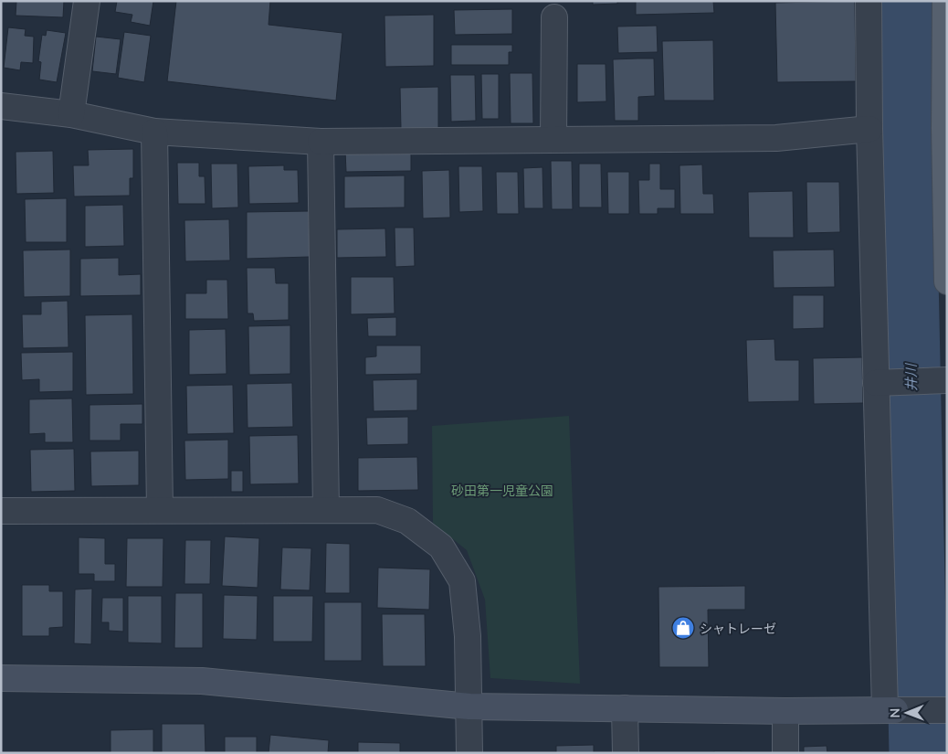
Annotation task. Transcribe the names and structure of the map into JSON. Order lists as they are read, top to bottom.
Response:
{
  "water": ["井川"],
  "parks": ["砂田第一児童公園"],
  "places": {
    "shop": ["シャトレーゼ"]
  },
  "north": "left"
}
